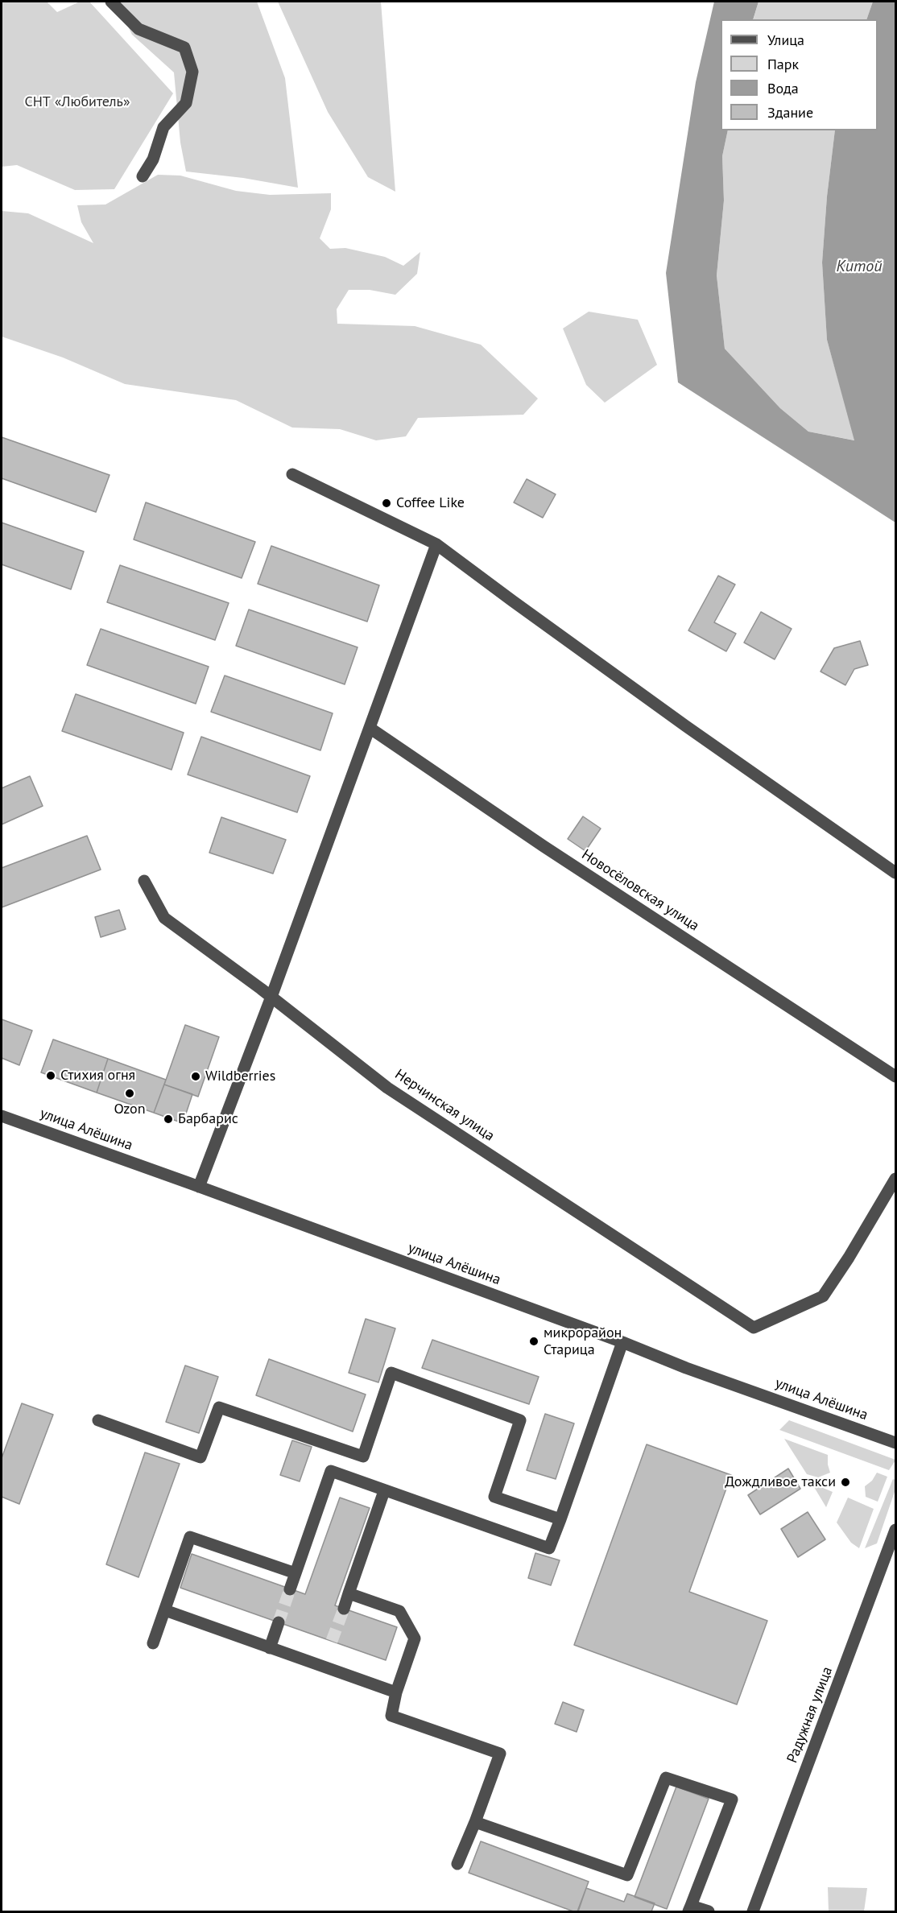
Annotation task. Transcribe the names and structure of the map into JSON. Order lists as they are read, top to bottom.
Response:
{
  "streets": {
    "street": [
      "Новосёловская улица",
      "Нерчинская улица",
      "улица Алёшина",
      "Радужная улица"
    ]
  },
  "water": ["Китой"],
  "parks": ["СНТ «Любитель»"],
  "places": [
    "Coffee Like",
    "Стихия огня",
    "Wildberries",
    "Ozon",
    "Барбарис",
    "микрорайон Старица",
    "Дождливое такси"
  ],
  "legend": [
    "Улица",
    "Парк",
    "Вода",
    "Здание"
  ]
}
